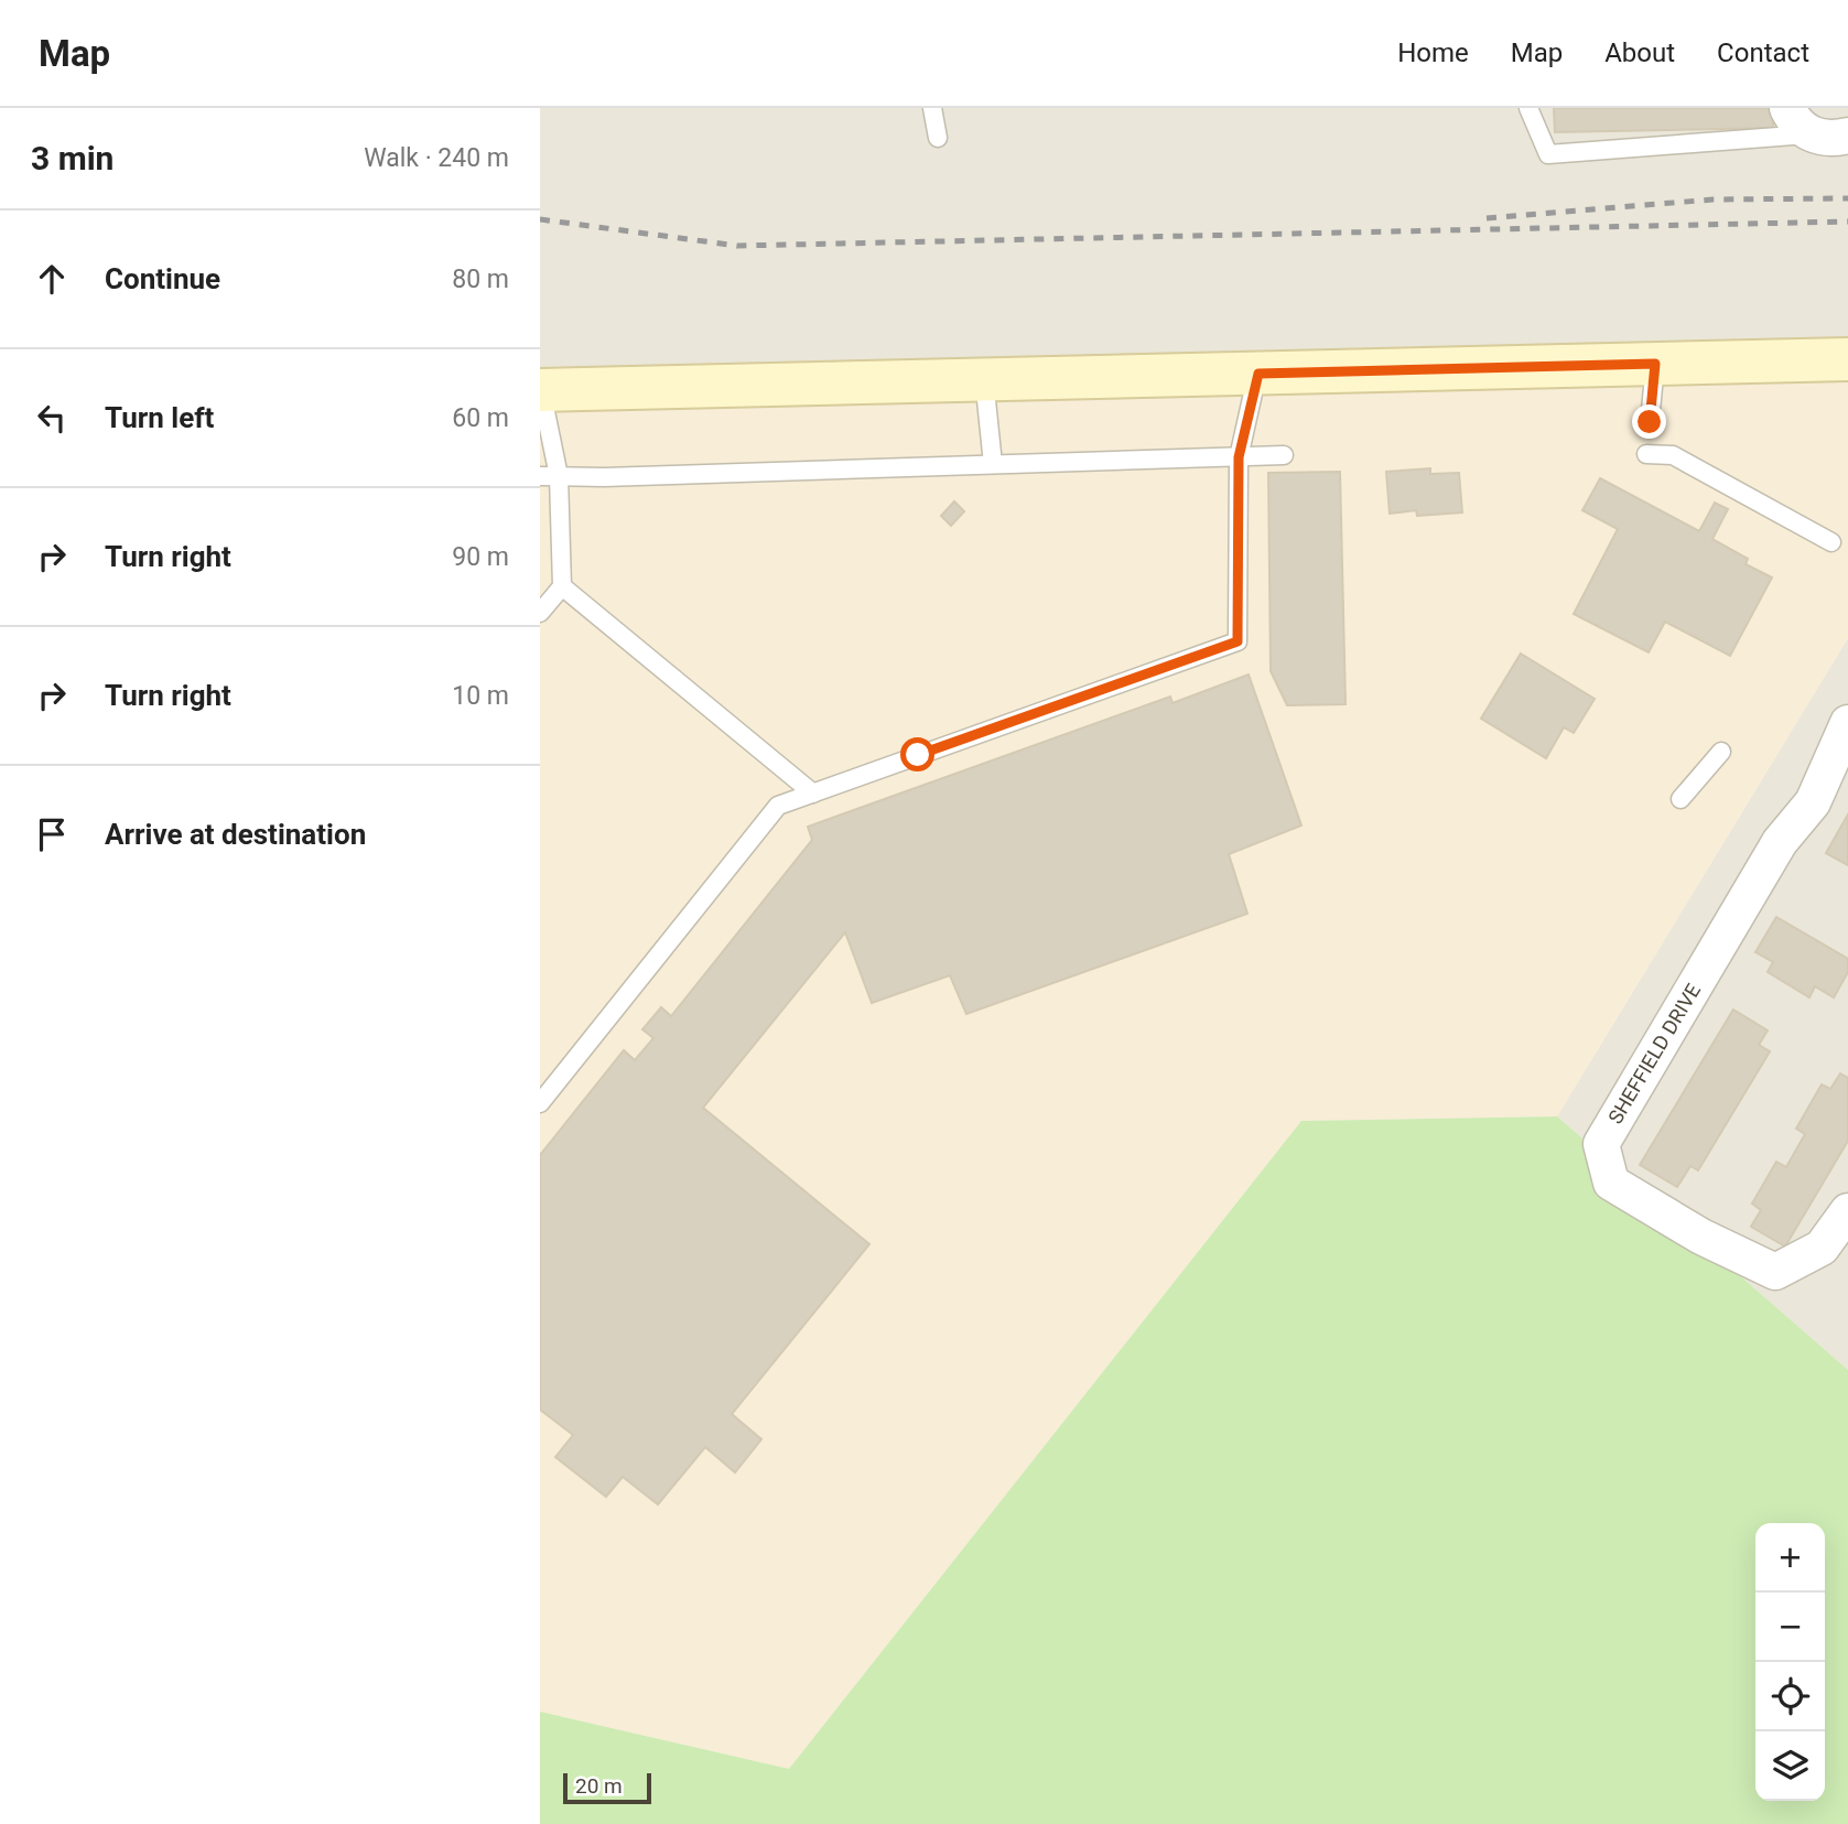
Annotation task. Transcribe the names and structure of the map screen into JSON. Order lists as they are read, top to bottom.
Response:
{
  "streets": {
    "street": ["SHEFFIELD DRIVE"]
  },
  "scale_bar": "20 m",
  "page": {
    "header": "Map",
    "nav": [
      "Home",
      "Map",
      "About",
      "Contact"
    ],
    "heading": ["3 min", "Walk · 240 m"],
    "list": [
      ["Continue", "80 m"],
      ["Turn left", "60 m"],
      ["Turn right", "90 m"],
      ["Turn right", "10 m"],
      "Arrive at destination"
    ],
    "map_buttons": ["+", "−"],
    "scale": "20 m"
  }
}
